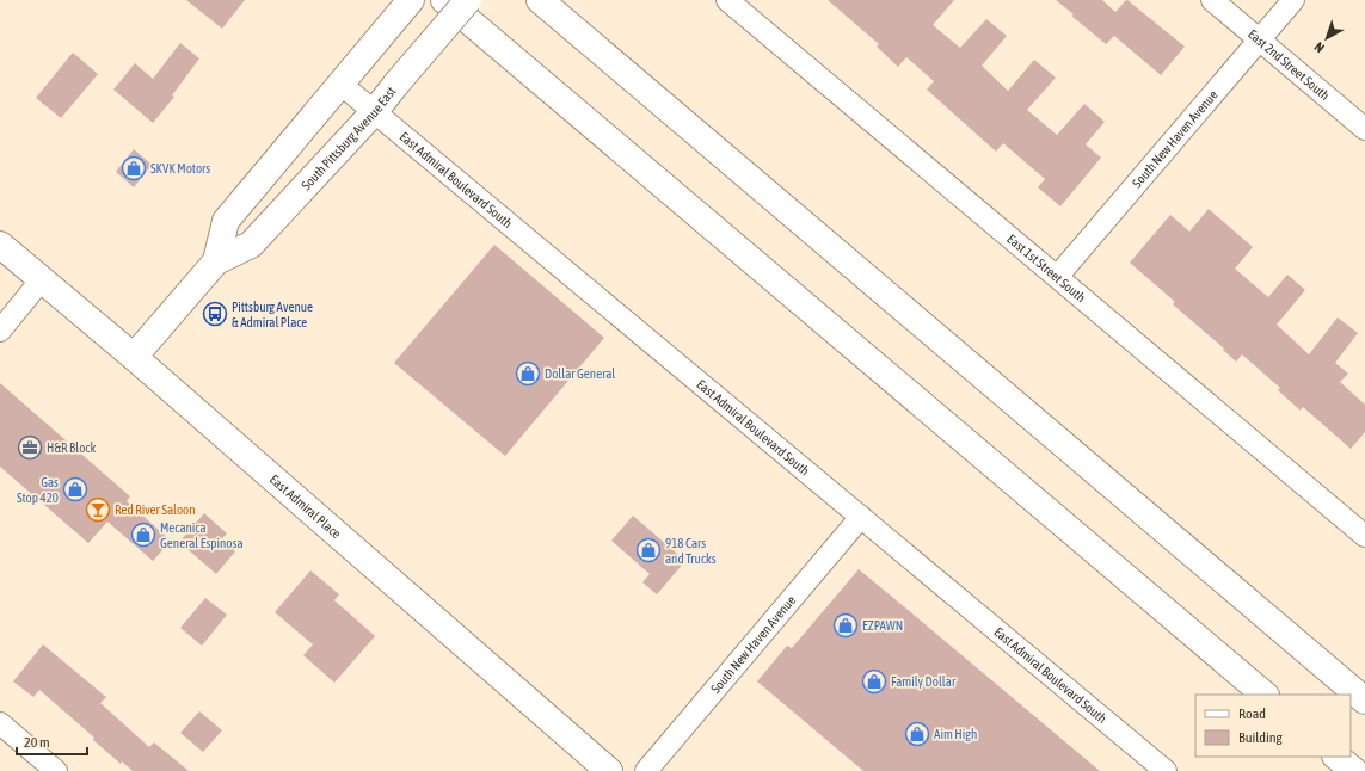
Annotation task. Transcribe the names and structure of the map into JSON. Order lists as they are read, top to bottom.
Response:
{
  "streets": {
    "main road": ["South Pittsburg Avenue East", "East Admiral Place"],
    "street": [
      "East 2nd Street South",
      "South New Haven Avenue",
      "East Admiral Boulevard South",
      "East 1st Street South"
    ]
  },
  "crossings": [
    ["East 2nd Street South", "South New Haven Avenue"],
    ["South Pittsburg Avenue East", "East Admiral Boulevard South"],
    ["South Pittsburg Avenue East", "East Admiral Place"],
    ["South New Haven Avenue", "East Admiral Boulevard South"],
    ["South New Haven Avenue", "East 1st Street South"]
  ],
  "places": {
    "shop": [
      "SKVK Motors",
      "Dollar General",
      "Gas Stop 420",
      "Mecanica General Espinosa",
      "918 Cars and Trucks",
      "EZPAWN",
      "Family Dollar",
      "Aim High"
    ],
    "bus stop": ["Pittsburg Avenue & Admiral Place"],
    "office": ["H&R Block"],
    "bar": ["Red River Saloon"]
  },
  "legend": ["Road", "Building"],
  "scale_bar": "20 m",
  "north": "bottom left"
}
